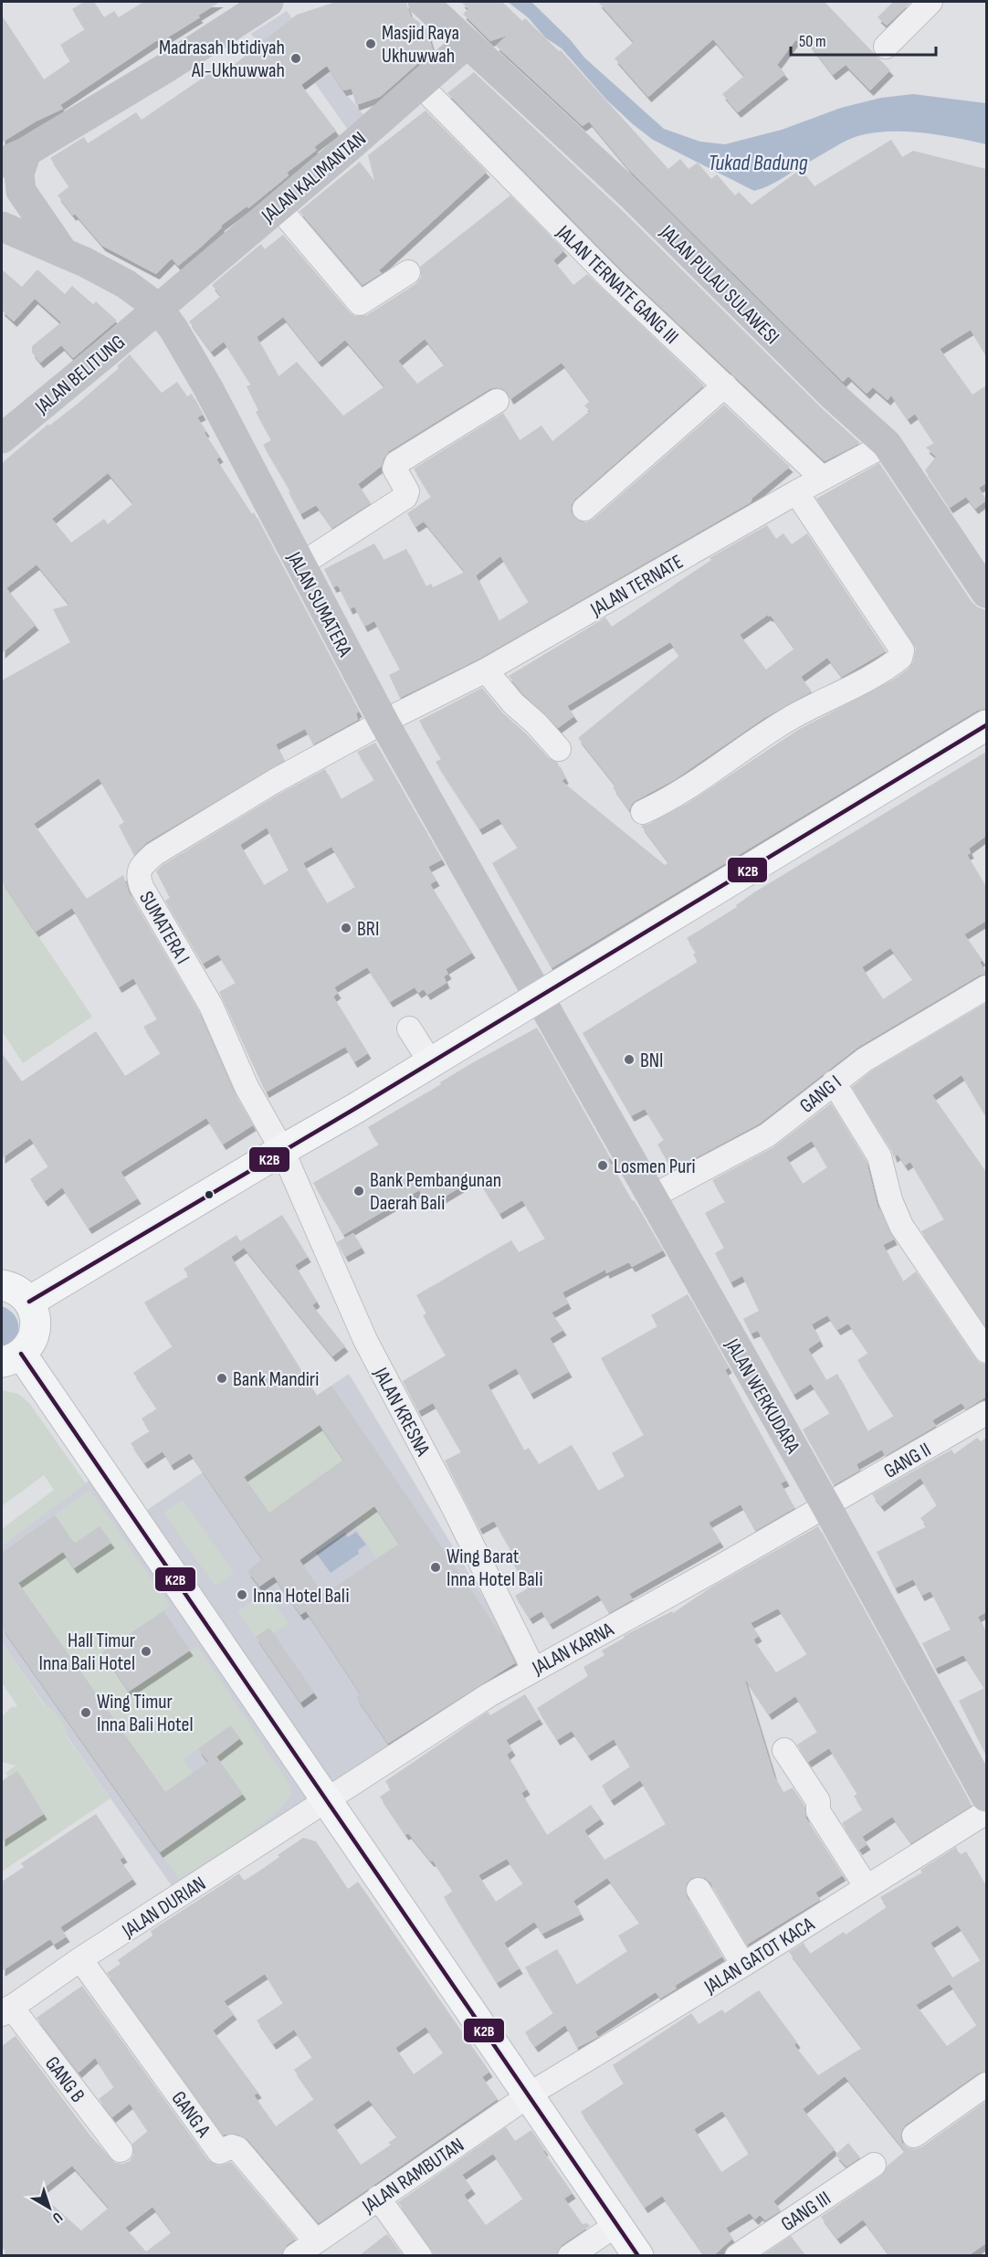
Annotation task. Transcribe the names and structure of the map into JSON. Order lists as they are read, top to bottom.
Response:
{
  "streets": {
    "street": [
      "JALAN KALIMANTAN",
      "JALAN TERNATE GANG III",
      "JALAN PULAU SULAWESI",
      "JALAN BELITUNG",
      "JALAN TERNATE",
      "JALAN SUMATERA",
      "SUMATERA I",
      "GANG I",
      "JALAN WERKUDARA",
      "JALAN KRESNA",
      "GANG II",
      "JALAN KARNA",
      "JALAN DURIAN",
      "JALAN GATOT KACA",
      "GANG B",
      "GANG A",
      "JALAN RAMBUTAN",
      "GANG III"
    ]
  },
  "crossings": [
    ["JALAN KALIMANTAN", "JALAN TERNATE GANG III"],
    ["JALAN KALIMANTAN", "JALAN PULAU SULAWESI"],
    ["JALAN KALIMANTAN", "JALAN BELITUNG"],
    ["JALAN KALIMANTAN", "JALAN SUMATERA"],
    ["JALAN TERNATE GANG III", "JALAN TERNATE"],
    ["JALAN PULAU SULAWESI", "JALAN TERNATE"],
    ["JALAN BELITUNG", "JALAN SUMATERA"],
    ["JALAN TERNATE", "JALAN SUMATERA"],
    ["JALAN TERNATE", "SUMATERA I"],
    ["JALAN SUMATERA", "SUMATERA I"],
    ["JALAN SUMATERA", "JALAN WERKUDARA"],
    ["SUMATERA I", "JALAN KRESNA"],
    ["GANG I", "JALAN WERKUDARA"],
    ["JALAN WERKUDARA", "GANG II"],
    ["JALAN WERKUDARA", "JALAN KARNA"],
    ["JALAN KRESNA", "JALAN KARNA"],
    ["GANG II", "JALAN KARNA"],
    ["JALAN KARNA", "JALAN DURIAN"],
    ["JALAN DURIAN", "GANG B"],
    ["JALAN DURIAN", "GANG A"],
    ["JALAN GATOT KACA", "JALAN RAMBUTAN"],
    ["GANG A", "JALAN RAMBUTAN"]
  ],
  "water": ["Tukad Badung"],
  "places": [
    "Masjid Raya Ukhuwwah",
    "Madrasah Ibtidiyah Al-Ukhuwwah",
    "BRI",
    "BNI",
    "Losmen Puri",
    "Bank Pembangunan Daerah Bali",
    "Bank Mandiri",
    "Wing Barat Inna Hotel Bali",
    "Inna Hotel Bali",
    "Hall Timur Inna Bali Hotel",
    "Wing Timur Inna Bali Hotel"
  ],
  "lines": ["transit line K2B"],
  "scale_bar": "50 m",
  "north": "bottom right"
}
